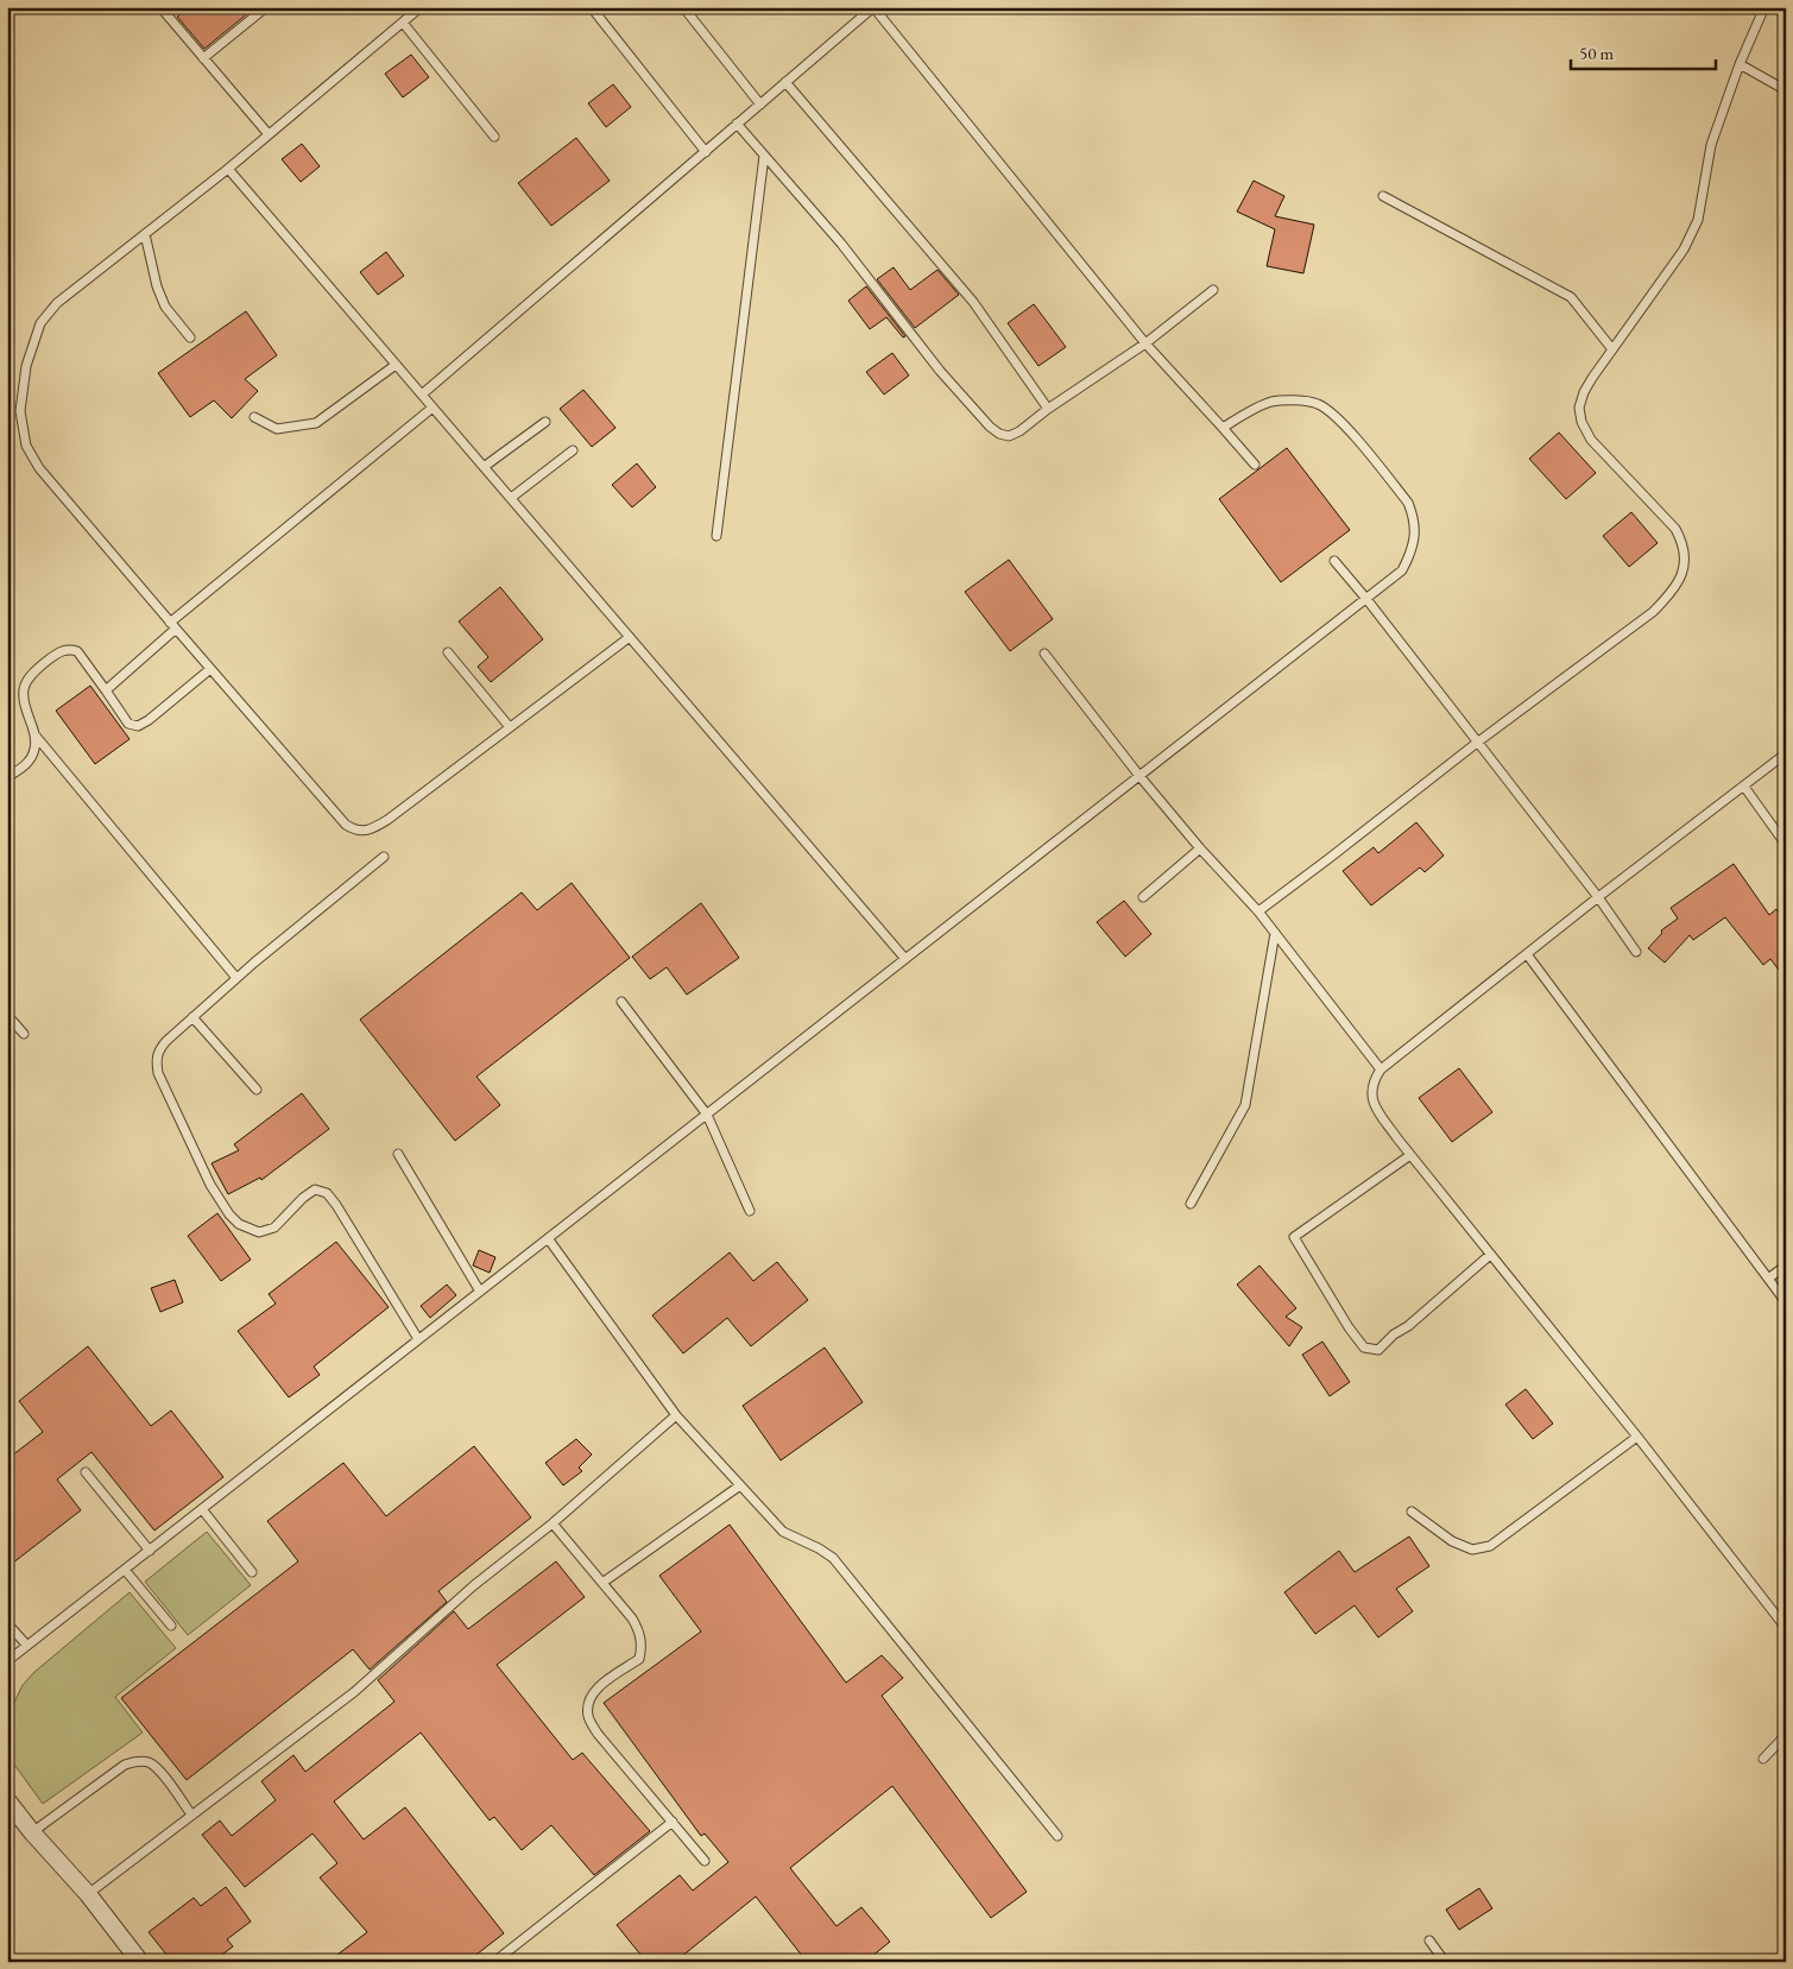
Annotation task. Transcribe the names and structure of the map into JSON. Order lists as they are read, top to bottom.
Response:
{
  "scale_bar": "50 m"
}
